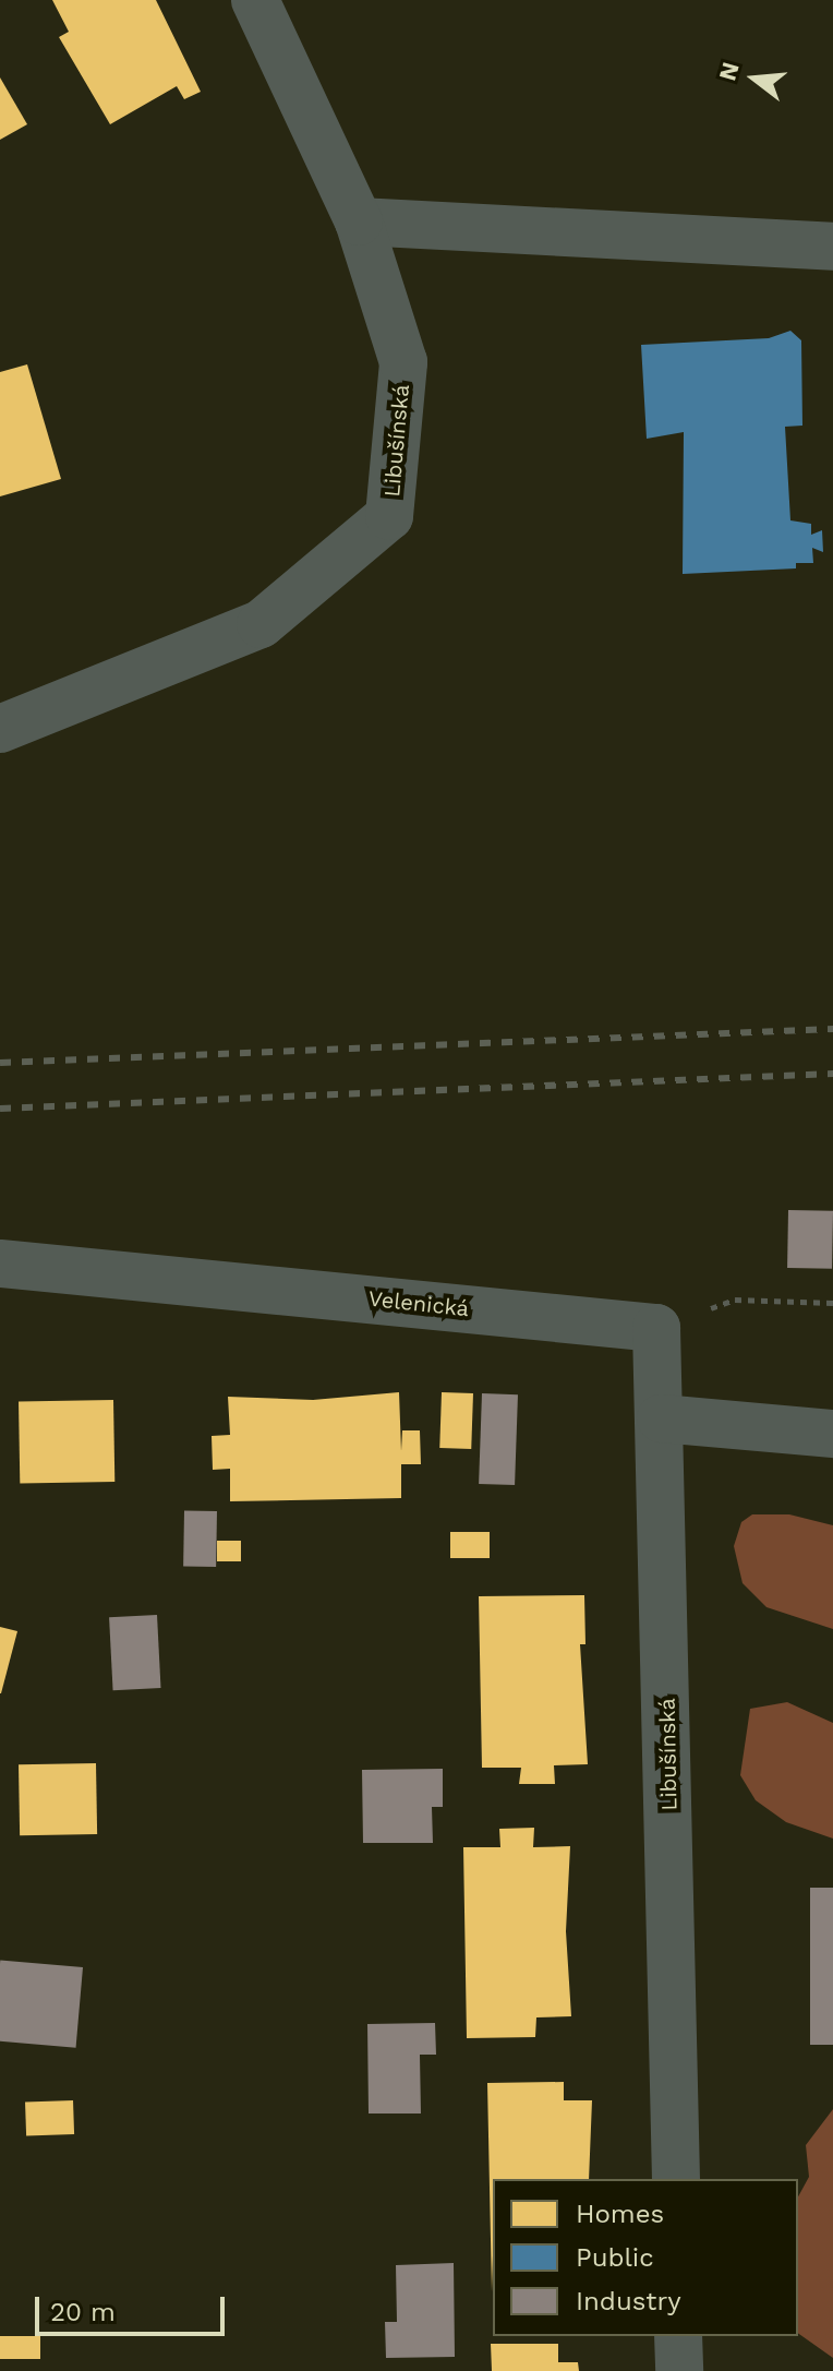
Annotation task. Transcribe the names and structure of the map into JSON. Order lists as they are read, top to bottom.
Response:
{
  "streets": {
    "street": ["Libušínská", "Velenická"]
  },
  "crossings": [
    ["Libušínská", "Velenická"]
  ],
  "legend": ["Homes", "Public", "Industry"],
  "scale_bar": "20 m",
  "north": "left"
}
